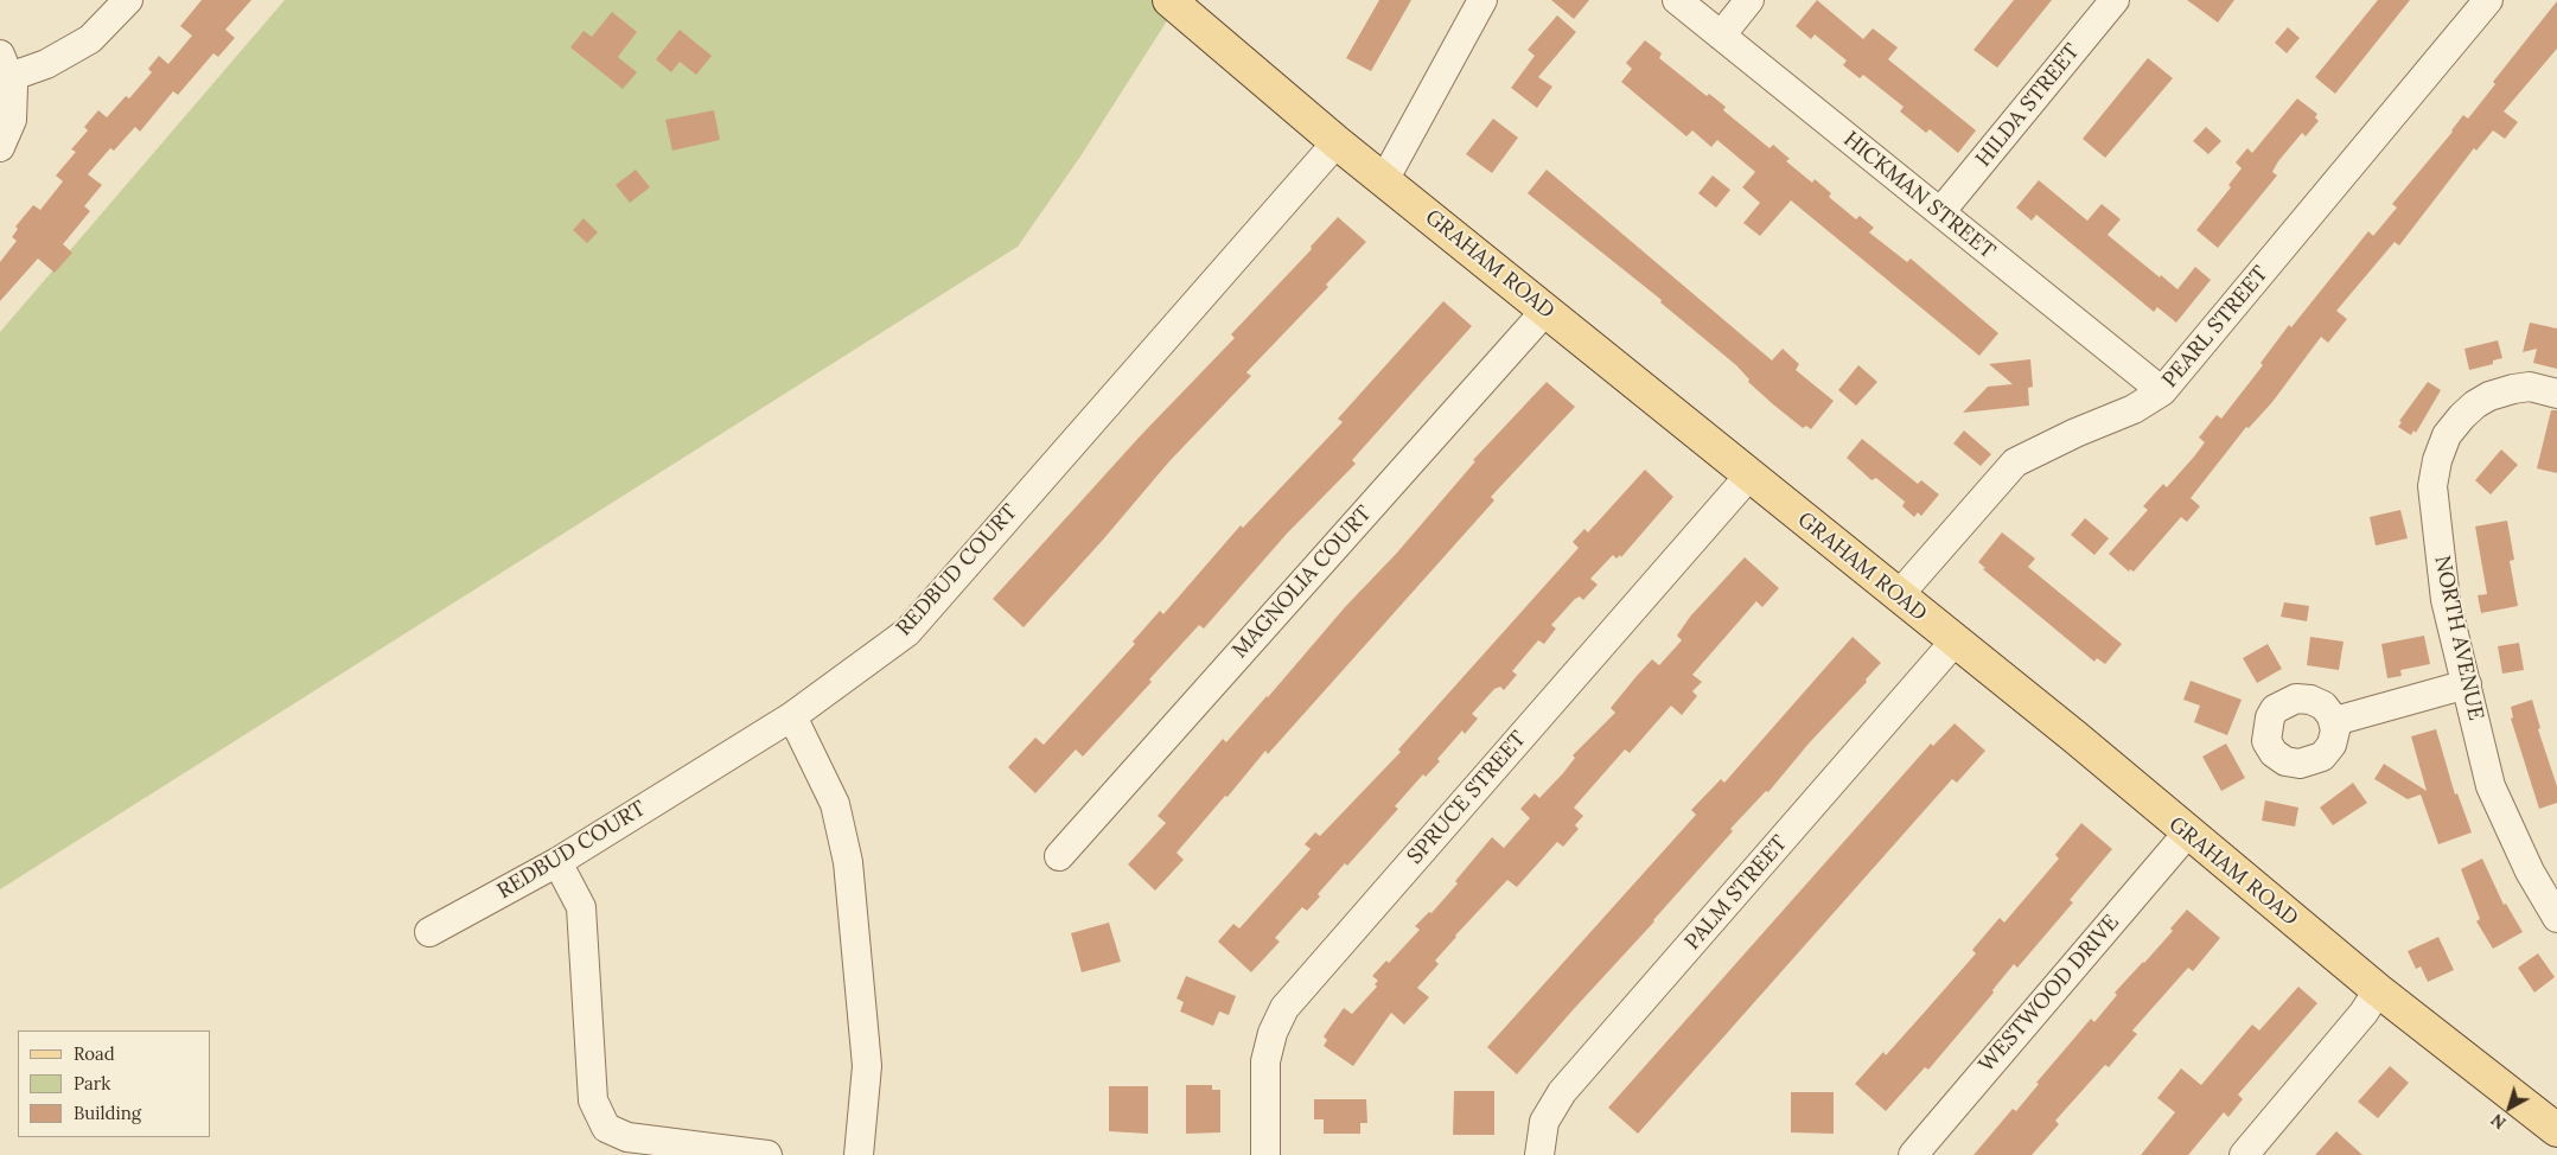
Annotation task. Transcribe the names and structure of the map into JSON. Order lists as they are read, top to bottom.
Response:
{
  "streets": {
    "main road": ["GRAHAM ROAD"],
    "street": [
      "HILDA STREET",
      "HICKMAN STREET",
      "PEARL STREET",
      "REDBUD COURT",
      "MAGNOLIA COURT",
      "NORTH AVENUE",
      "SPRUCE STREET",
      "PALM STREET",
      "WESTWOOD DRIVE"
    ]
  },
  "crossings": [
    ["HILDA STREET", "HICKMAN STREET"],
    ["HICKMAN STREET", "PEARL STREET"],
    ["GRAHAM ROAD", "PEARL STREET"],
    ["GRAHAM ROAD", "REDBUD COURT"],
    ["GRAHAM ROAD", "MAGNOLIA COURT"],
    ["GRAHAM ROAD", "SPRUCE STREET"],
    ["GRAHAM ROAD", "PALM STREET"],
    ["GRAHAM ROAD", "WESTWOOD DRIVE"]
  ],
  "legend": ["Road", "Park", "Building"],
  "north": "bottom left"
}
